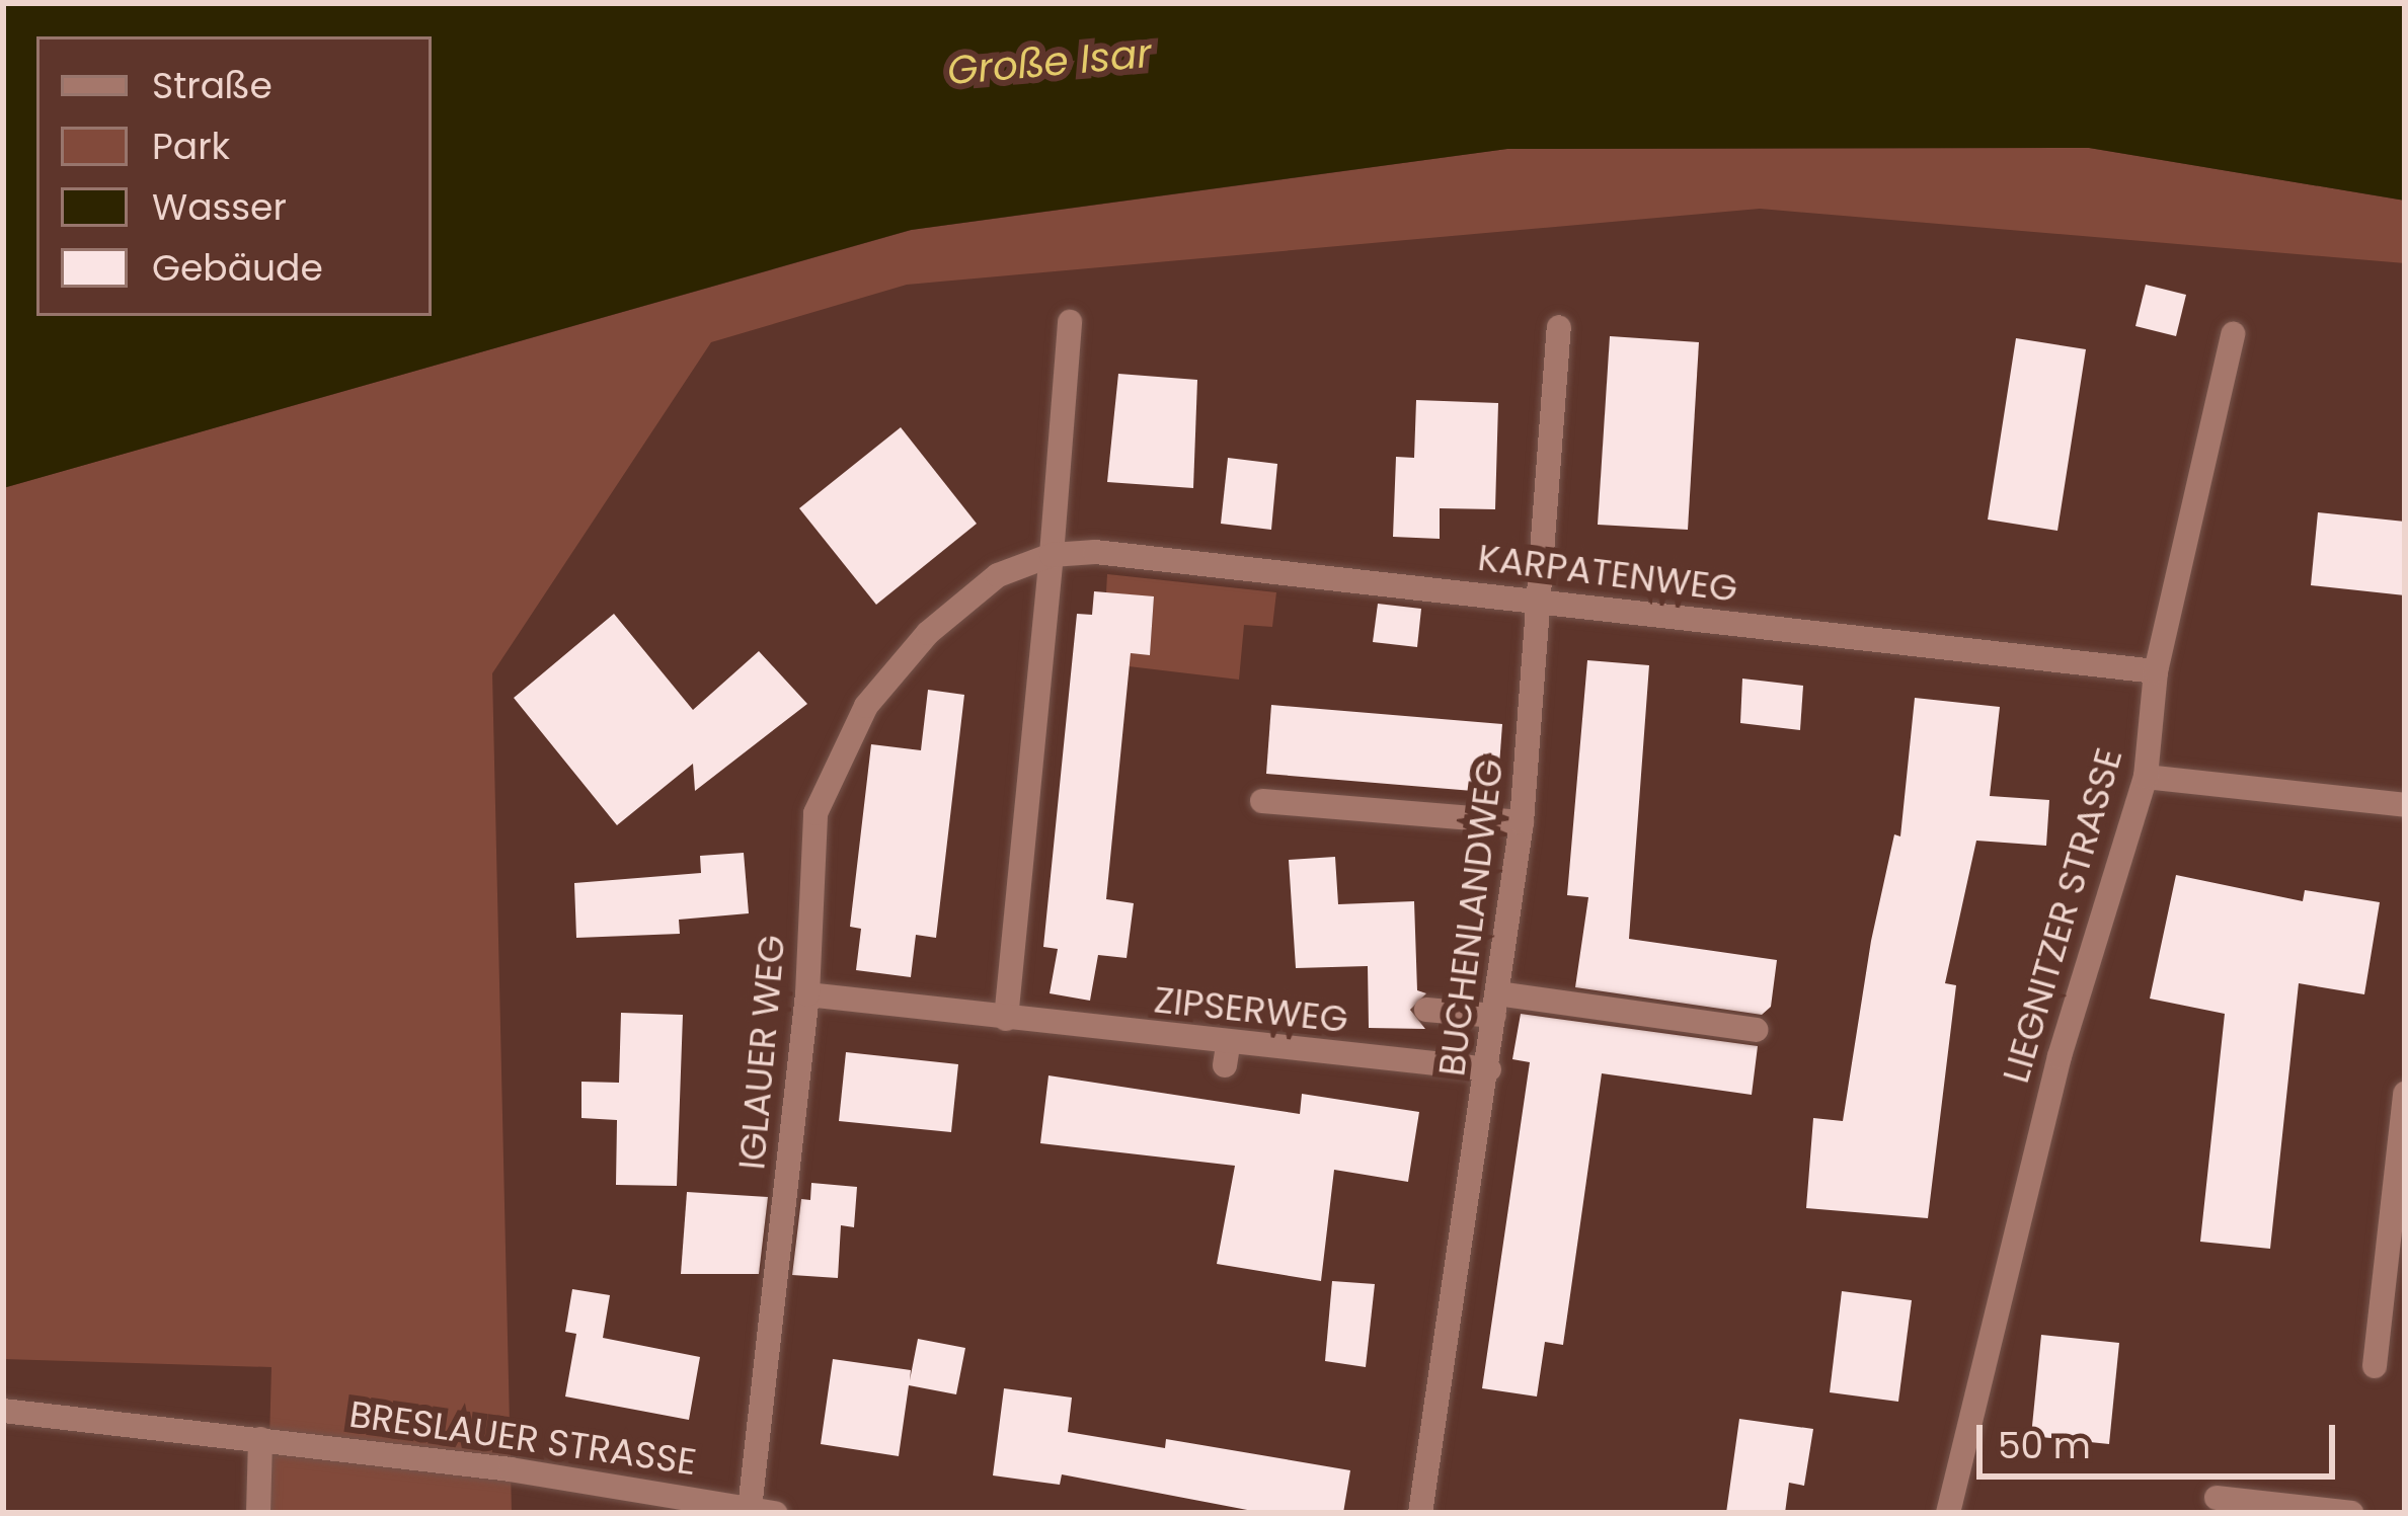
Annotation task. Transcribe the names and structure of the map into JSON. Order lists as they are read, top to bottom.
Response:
{
  "streets": {
    "street": [
      "KARPATENWEG",
      "LIEGNITZER STRASSE",
      "BUCHENLANDWEG",
      "ZIPSERWEG",
      "IGLAUER WEG",
      "BRESLAUER STRASSE"
    ]
  },
  "crossings": [
    ["KARPATENWEG", "LIEGNITZER STRASSE"],
    ["KARPATENWEG", "BUCHENLANDWEG"],
    ["KARPATENWEG", "IGLAUER WEG"],
    ["BUCHENLANDWEG", "ZIPSERWEG"],
    ["ZIPSERWEG", "IGLAUER WEG"],
    ["IGLAUER WEG", "BRESLAUER STRASSE"]
  ],
  "water": ["Große Isar"],
  "legend": [
    "Straße",
    "Park",
    "Wasser",
    "Gebäude"
  ],
  "scale_bar": "50 m"
}
